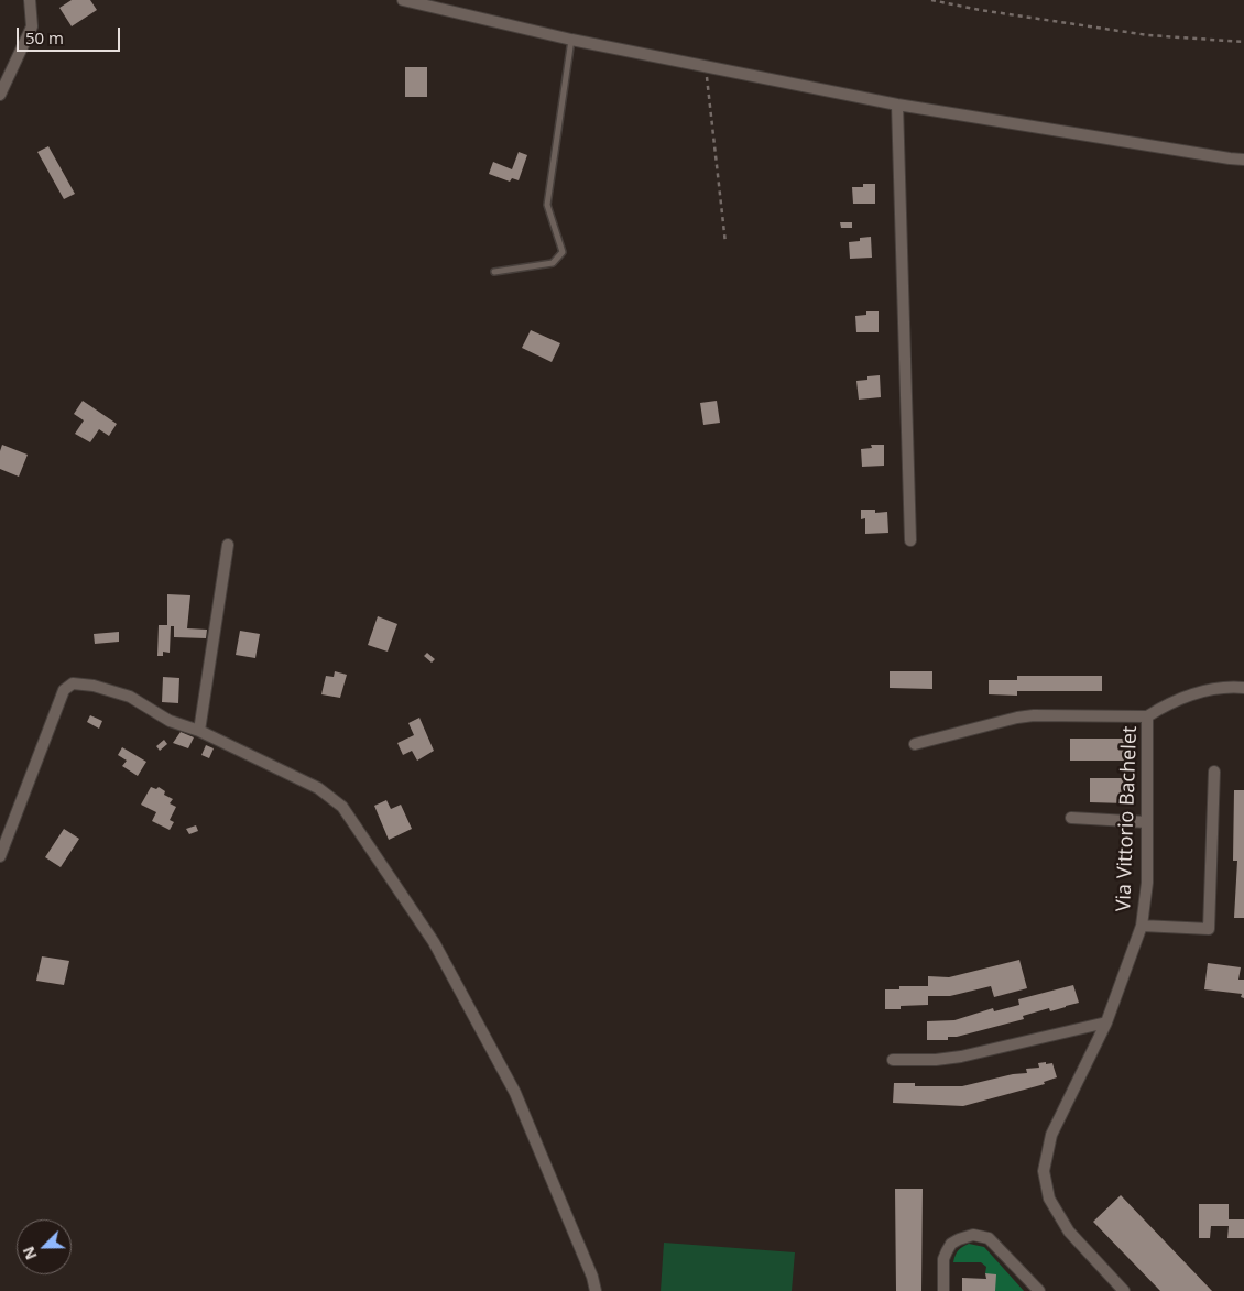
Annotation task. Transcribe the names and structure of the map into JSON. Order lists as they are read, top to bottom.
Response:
{
  "streets": {
    "street": ["Via Vittorio Bachelet"]
  },
  "scale_bar": "50 m",
  "north": "bottom left"
}
